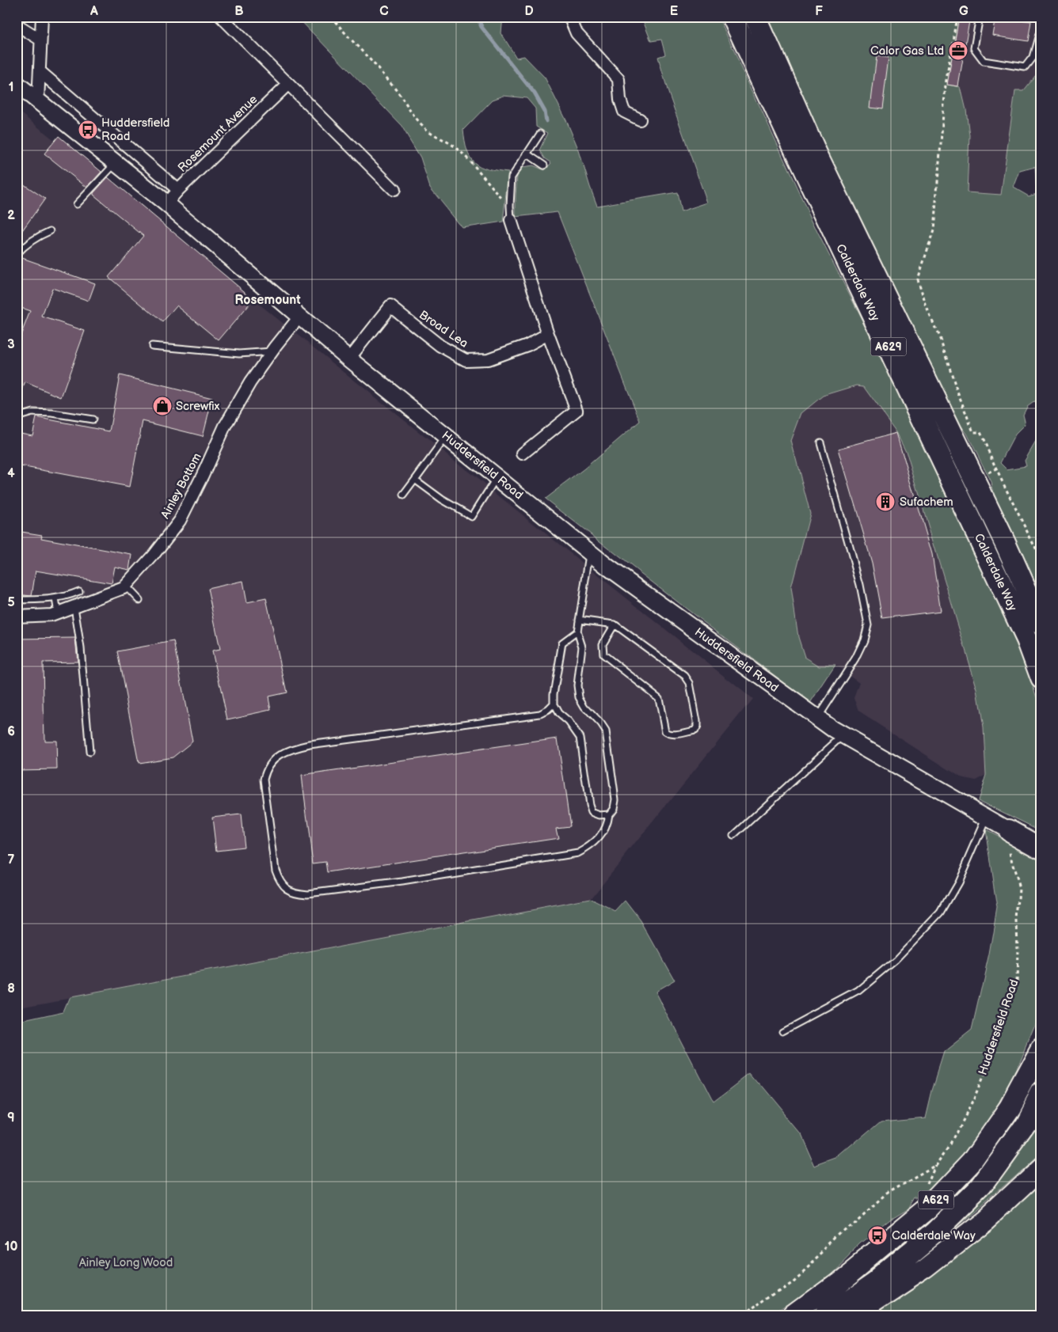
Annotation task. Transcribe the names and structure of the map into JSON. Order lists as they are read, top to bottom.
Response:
{
  "streets": {
    "highway": ["Calderdale Way", "A629"],
    "street": [
      "Rosemount Avenue",
      "Broad Lea",
      "Huddersfield Road",
      "Ainley Bottom"
    ]
  },
  "crossings": [
    ["Rosemount Avenue", "Huddersfield Road"],
    ["Broad Lea", "Huddersfield Road"],
    ["Huddersfield Road", "Ainley Bottom"]
  ],
  "districts": ["Rosemount"],
  "parks": ["Ainley Long Wood"],
  "places": {
    "office": ["Calor Gas Ltd"],
    "bus stop": ["Huddersfield Road", "Calderdale Way"],
    "shop": ["Screwfix"],
    "building": ["Sufachem"]
  },
  "grid": {
    "columns": [
      "A",
      "B",
      "C",
      "D",
      "E",
      "F",
      "G"
    ],
    "rows": [
      "1",
      "2",
      "3",
      "4",
      "5",
      "6",
      "7",
      "8",
      "9",
      "10"
    ]
  }
}
